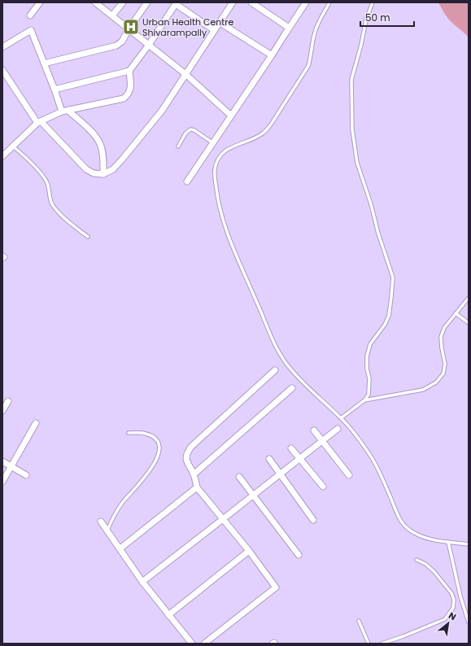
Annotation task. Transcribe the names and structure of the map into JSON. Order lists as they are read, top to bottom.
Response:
{
  "places": {
    "hospital": ["Urban Health Centre Shivarampally"]
  },
  "scale_bar": "50 m",
  "north": "top right"
}
